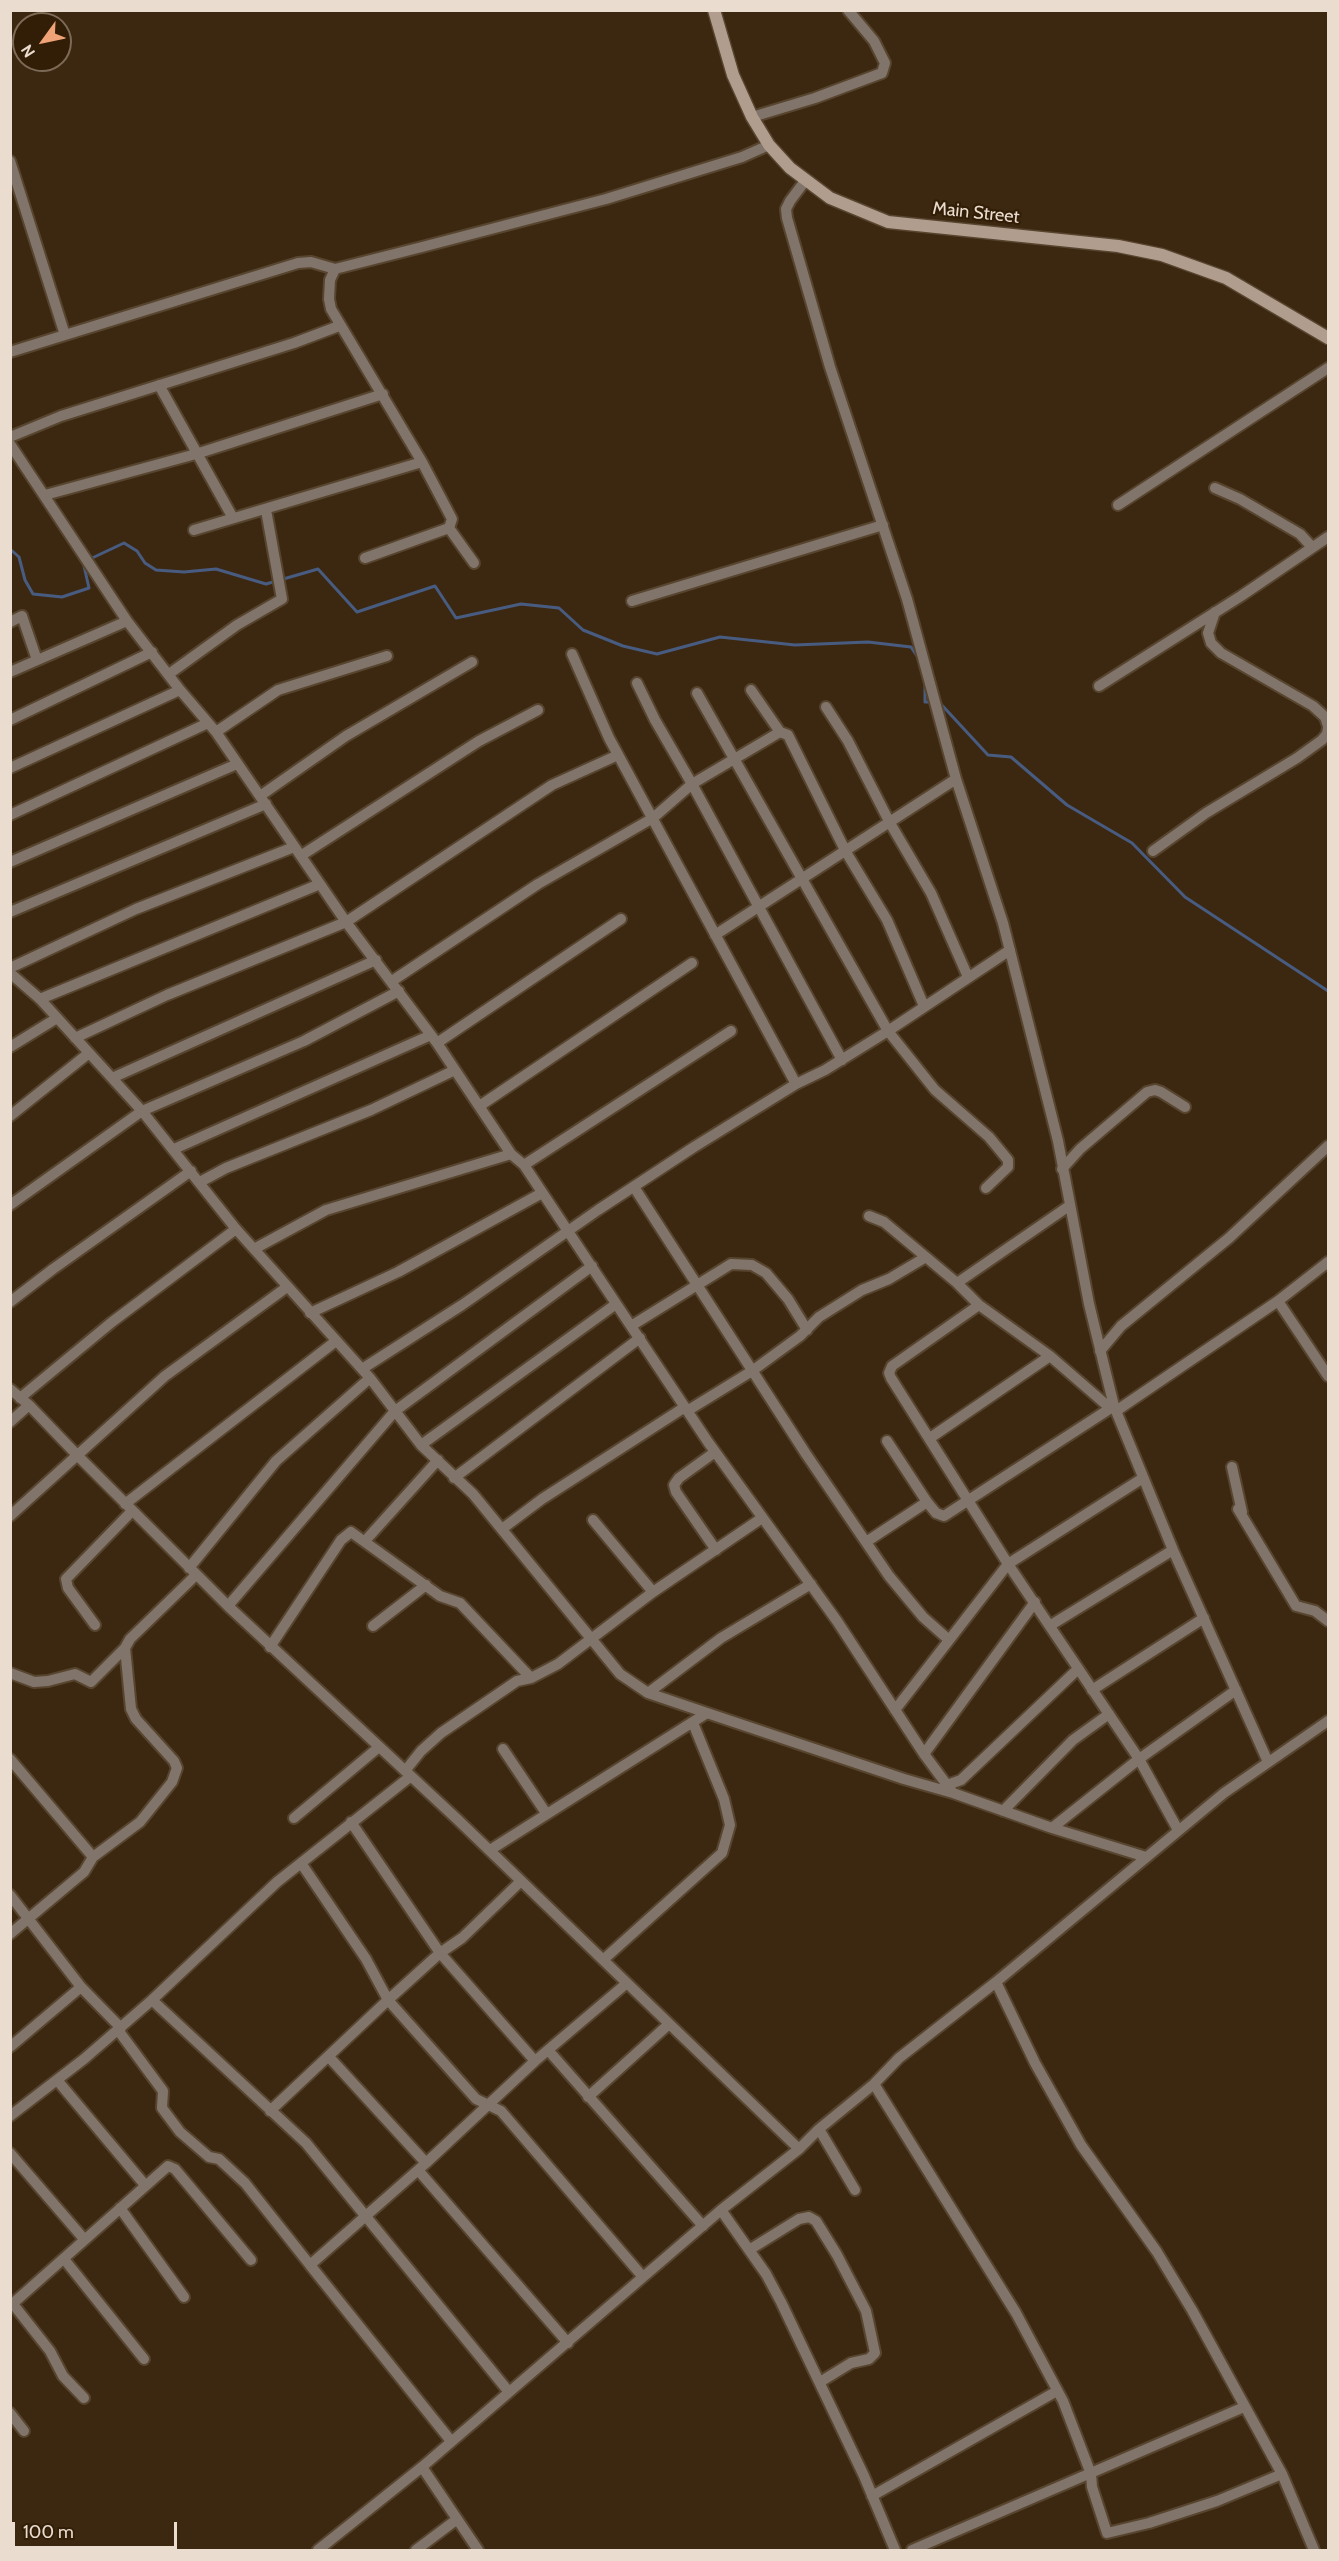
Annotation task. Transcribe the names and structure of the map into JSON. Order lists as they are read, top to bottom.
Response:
{
  "streets": {
    "main road": ["Main Street"]
  },
  "scale_bar": "100 m",
  "north": "bottom left"
}
